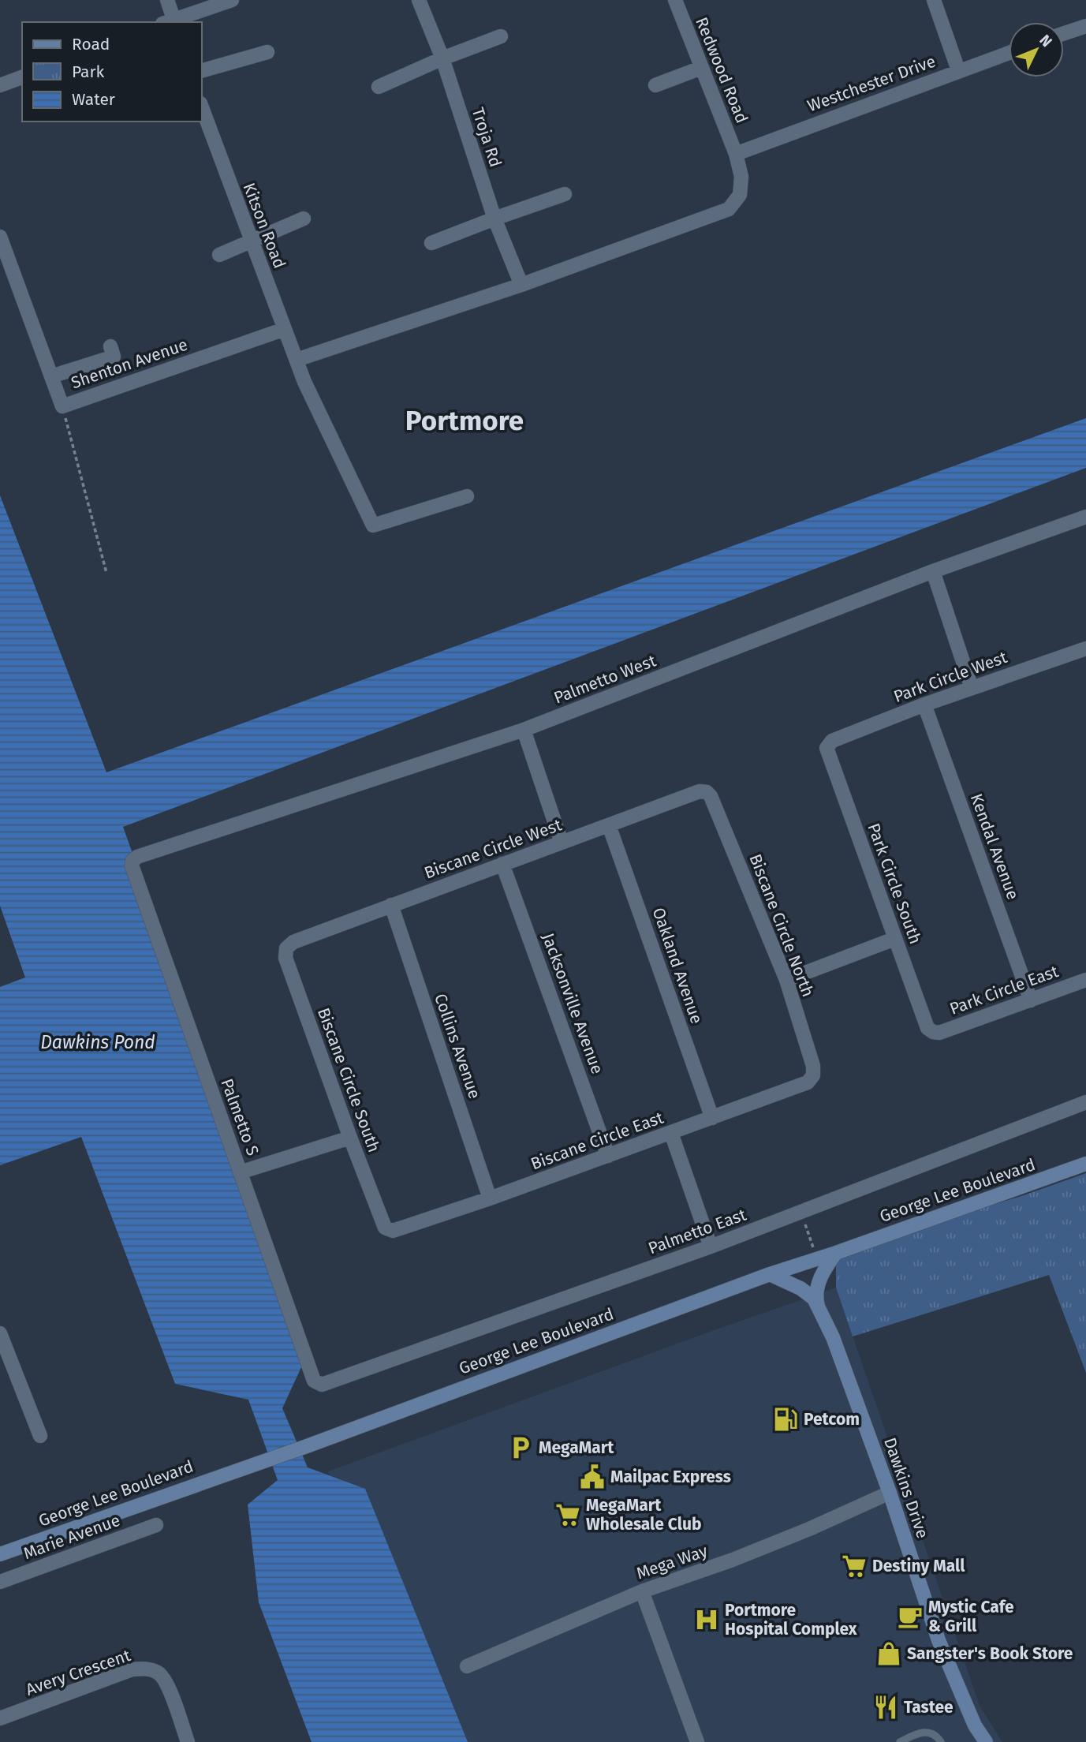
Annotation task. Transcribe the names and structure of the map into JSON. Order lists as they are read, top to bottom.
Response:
{
  "streets": {
    "main road": ["George Lee Boulevard", "Dawkins Drive"],
    "street": [
      "Redwood Road",
      "Westchester Drive",
      "Troja Rd",
      "Kitson Road",
      "Shenton Avenue",
      "Park Circle West",
      "Palmetto West",
      "Kendal Avenue",
      "Biscane Circle West",
      "Park Circle South",
      "Biscane Circle North",
      "Oakland Avenue",
      "Park Circle East",
      "Jacksonville Avenue",
      "Collins Avenue",
      "Biscane Circle South",
      "Palmetto S",
      "Biscane Circle East",
      "Palmetto East",
      "Marie Avenue",
      "Mega Way",
      "Avery Crescent"
    ]
  },
  "crossings": [
    ["Redwood Road", "Westchester Drive"],
    ["Redwood Road", "Troja Rd"],
    ["Redwood Road", "Kitson Road"],
    ["Kitson Road", "Shenton Avenue"],
    ["Park Circle West", "Kendal Avenue"],
    ["Park Circle West", "Park Circle South"],
    ["Palmetto West", "Palmetto S"],
    ["Kendal Avenue", "Park Circle East"],
    ["Biscane Circle West", "Biscane Circle North"],
    ["Biscane Circle West", "Oakland Avenue"],
    ["Biscane Circle West", "Jacksonville Avenue"],
    ["Biscane Circle West", "Collins Avenue"],
    ["Biscane Circle West", "Biscane Circle South"],
    ["Park Circle South", "Park Circle East"],
    ["Biscane Circle North", "Biscane Circle East"],
    ["Oakland Avenue", "Biscane Circle East"],
    ["Jacksonville Avenue", "Biscane Circle East"],
    ["Collins Avenue", "Biscane Circle East"],
    ["Biscane Circle South", "Biscane Circle East"],
    ["Palmetto S", "Palmetto East"],
    ["George Lee Boulevard", "Dawkins Drive"],
    ["Dawkins Drive", "Mega Way"]
  ],
  "districts": ["Portmore"],
  "water": ["Dawkins Pond"],
  "places": {
    "fuel station": ["Petcom"],
    "parking": ["MegaMart"],
    "public building": ["Mailpac Express"],
    "supermarket": ["MegaMart Wholesale Club", "Destiny Mall"],
    "cafe": ["Mystic Cafe & Grill"],
    "hospital": ["Portmore Hospital Complex"],
    "shop": ["Sangster's Book Store"],
    "restaurant": ["Tastee"]
  },
  "legend": ["Road", "Park", "Water"],
  "north": "top right"
}
